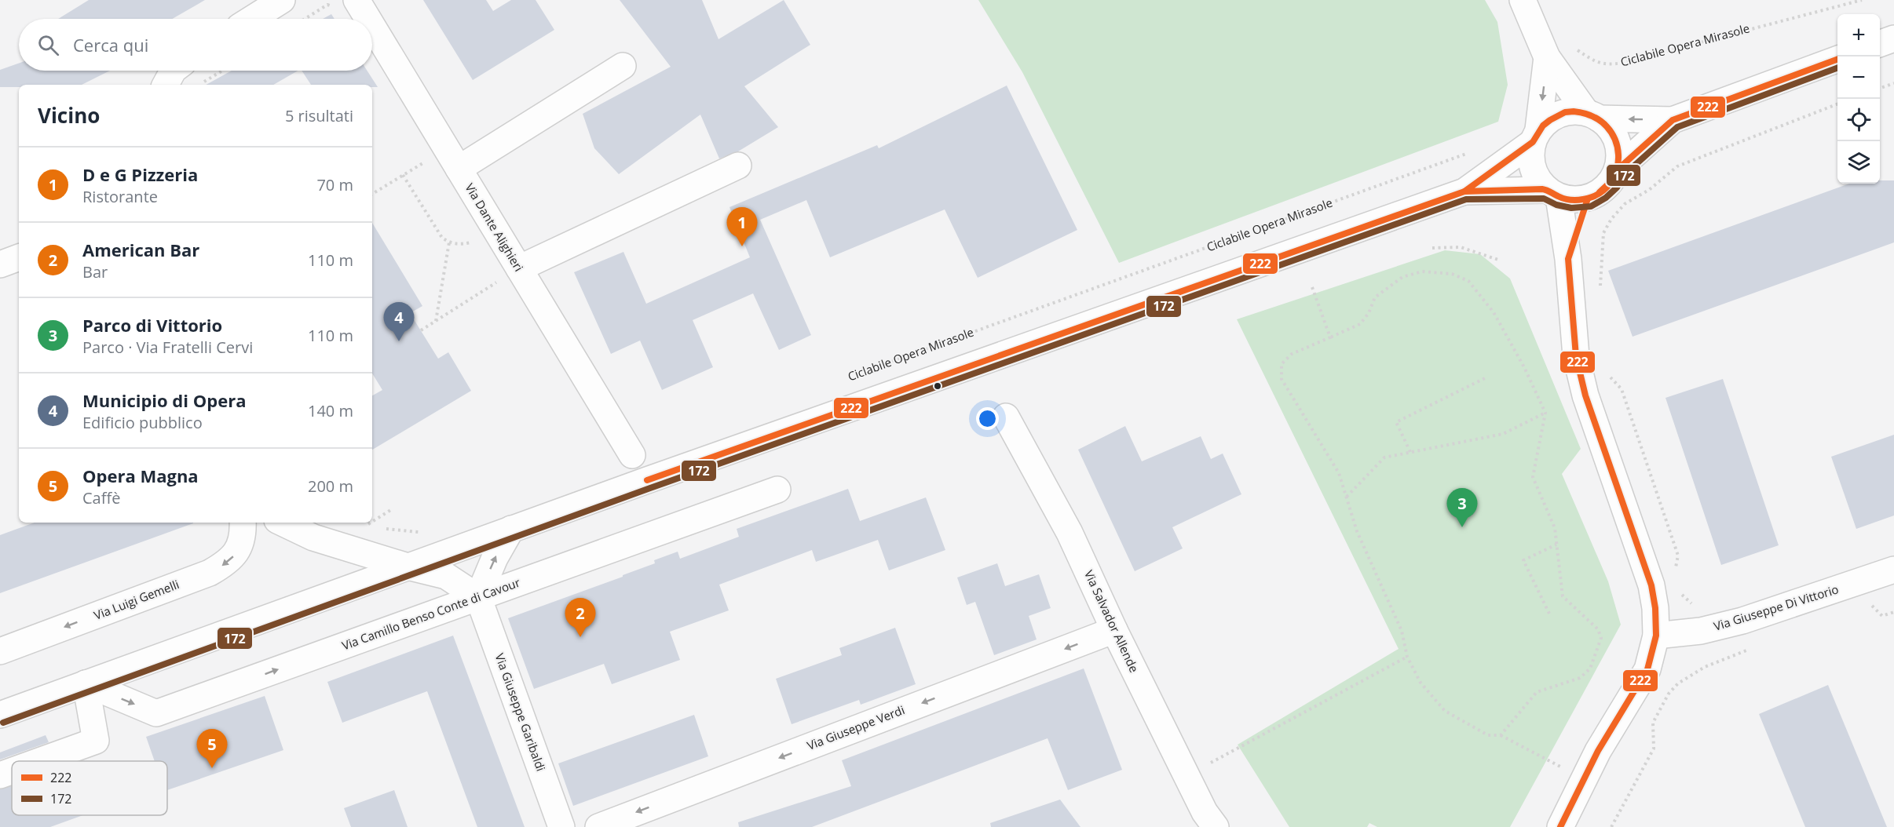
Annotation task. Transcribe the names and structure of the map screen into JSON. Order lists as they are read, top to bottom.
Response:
{
  "streets": {
    "street": [
      "Via Dante Alighieri",
      "Via Luigi Gemelli",
      "Via Giuseppe Di Vittorio",
      "Via Camillo Benso Conte di Cavour",
      "Via Salvador Allende",
      "Via Giuseppe Garibaldi",
      "Via Giuseppe Verdi"
    ],
    "path": ["Ciclabile Opera Mirasole"]
  },
  "crossings": [
    ["Via Camillo Benso Conte di Cavour", "Via Giuseppe Garibaldi"],
    ["Via Salvador Allende", "Via Giuseppe Verdi"]
  ],
  "one_way": ["Via Giuseppe Verdi"],
  "lines": ["transit line 222", "transit line 172"],
  "legend": ["222", "172"],
  "page": {
    "map_buttons": ["+", "−"],
    "search": "Cerca qui",
    "heading": ["Vicino", "5 risultati"],
    "list": [
      {
        "mark": "1",
        "name": "D e G Pizzeria",
        "note": "Ristorante",
        "value": "70 m"
      },
      {
        "mark": "2",
        "name": "American Bar",
        "note": "Bar",
        "value": "110 m"
      },
      {
        "mark": "3",
        "name": "Parco di Vittorio",
        "note": "Parco · Via Fratelli Cervi",
        "value": "110 m"
      },
      {
        "mark": "4",
        "name": "Municipio di Opera",
        "note": "Edificio pubblico",
        "value": "140 m"
      },
      {
        "mark": "5",
        "name": "Opera Magna",
        "note": "Caffè",
        "value": "200 m"
      }
    ],
    "pins": [
      "1",
      "4",
      "3",
      "2",
      "5"
    ]
  }
}
